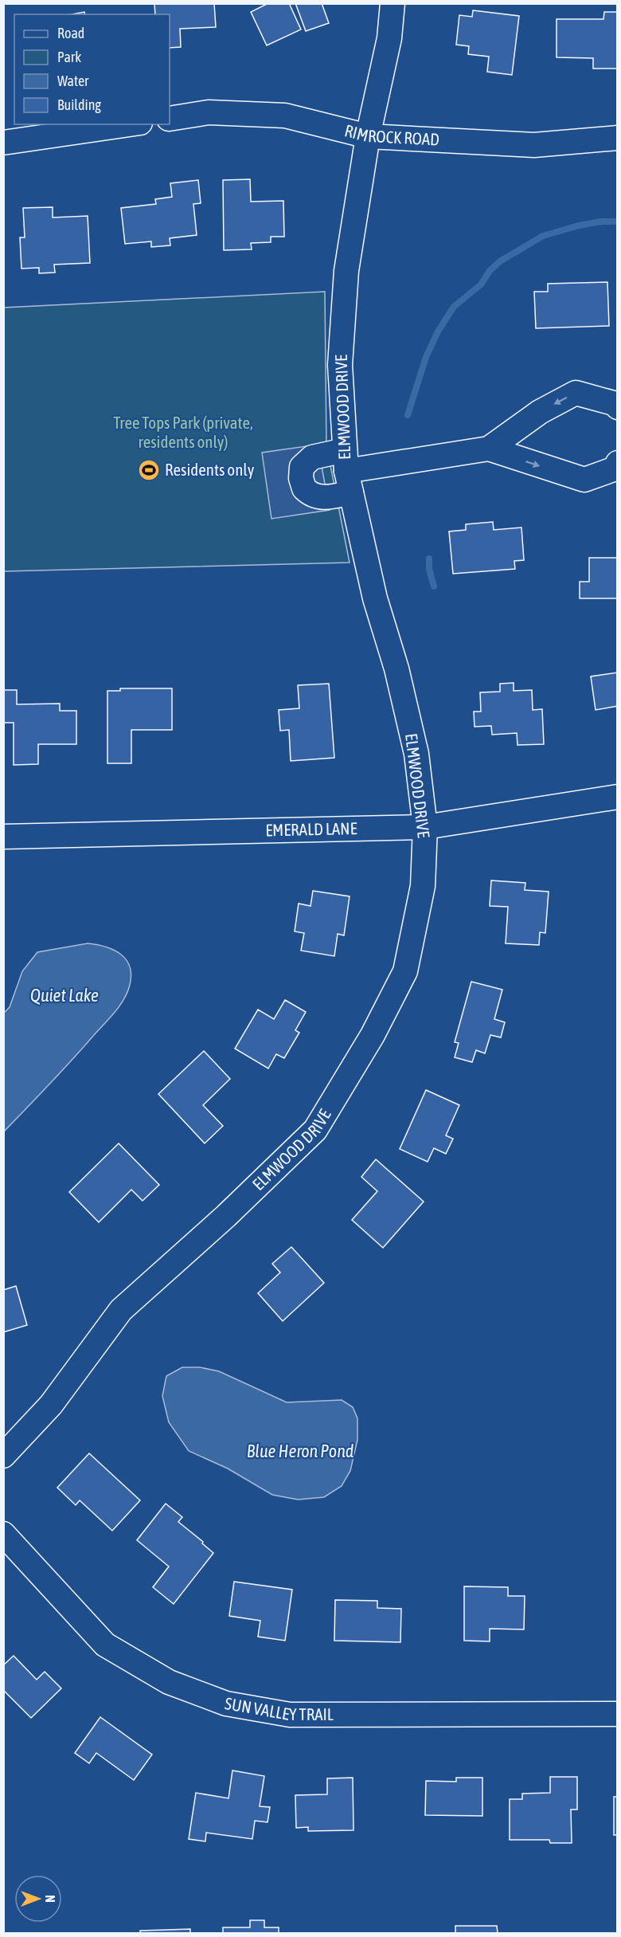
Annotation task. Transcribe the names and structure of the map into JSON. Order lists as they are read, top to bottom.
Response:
{
  "streets": {
    "street": [
      "RIMROCK ROAD",
      "ELMWOOD DRIVE",
      "EMERALD LANE",
      "SUN VALLEY TRAIL"
    ]
  },
  "crossings": [
    ["RIMROCK ROAD", "ELMWOOD DRIVE"],
    ["ELMWOOD DRIVE", "EMERALD LANE"]
  ],
  "water": ["Quiet Lake", "Blue Heron Pond"],
  "parks": ["Tree Tops Park (private, residents only)"],
  "places": {
    "sports": ["Residents only"]
  },
  "legend": [
    "Road",
    "Park",
    "Water",
    "Building"
  ],
  "north": "right"
}
